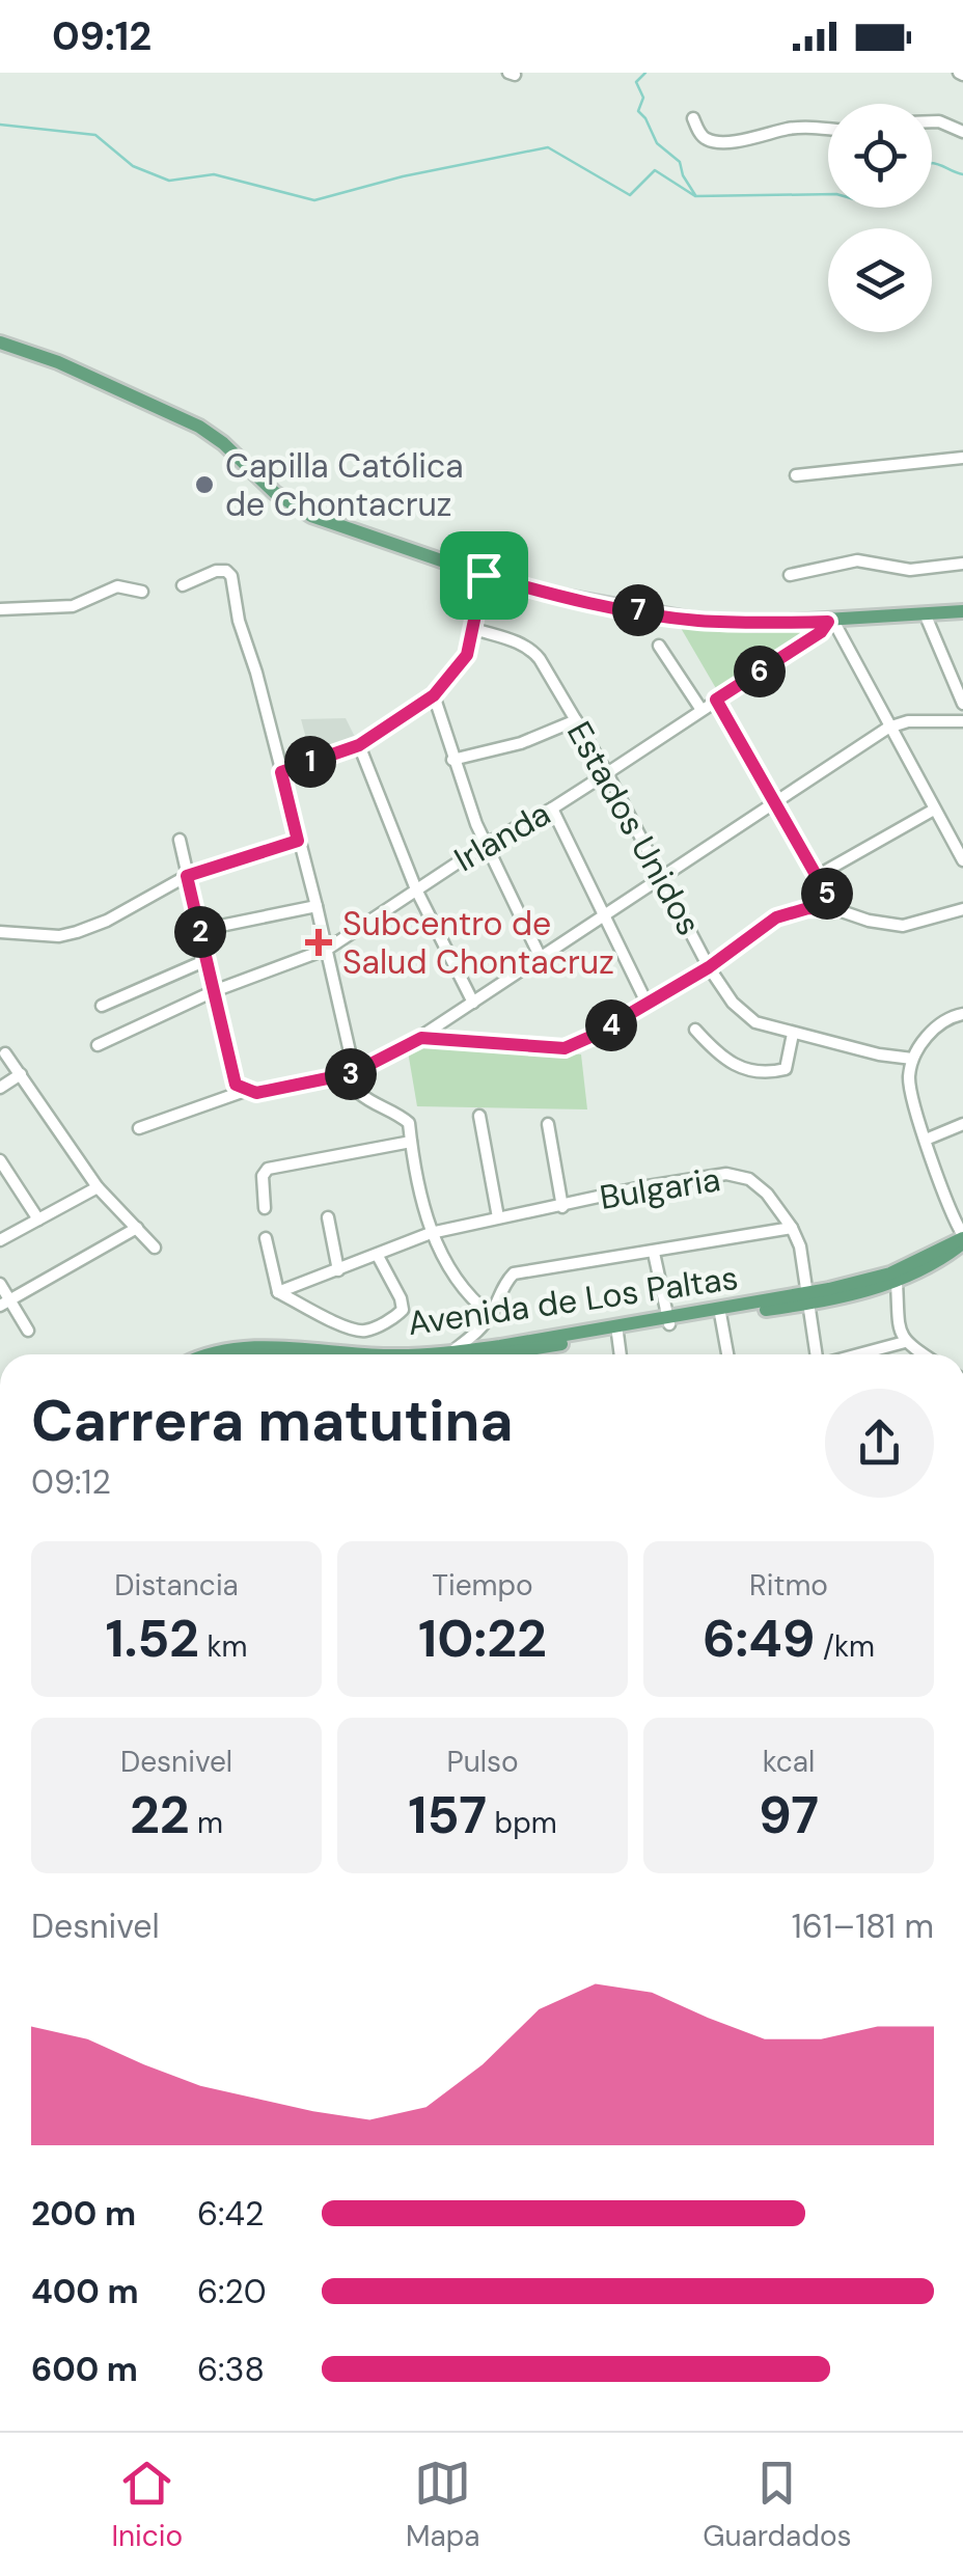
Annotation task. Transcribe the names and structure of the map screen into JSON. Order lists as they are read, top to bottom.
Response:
{
  "streets": {
    "main road": ["Avenida de Los Paltas"],
    "street": ["Estados Unidos", "Irlanda", "Bulgaria"]
  },
  "crossings": [
    ["Estados Unidos", "Irlanda"],
    ["Bulgaria", "Avenida de Los Paltas"]
  ],
  "places": {
    "other": ["Capilla Católica de Chontacruz"],
    "health": ["Subcentro de Salud Chontacruz"]
  },
  "page": {
    "status": "09:12",
    "pins": [
      "7",
      "6",
      "1",
      "5",
      "2",
      "4",
      "3"
    ],
    "heading": ["Carrera matutina", "09:12"],
    "stats": [
      ["Distancia", "1.52 km"],
      ["Tiempo", "10:22"],
      ["Ritmo", "6:49 /km"],
      ["Desnivel", "22 m"],
      ["Pulso", "157 bpm"],
      ["kcal", "97"]
    ],
    "chart": ["Desnivel", "161–181 m"],
    "list": [
      {
        "name": "200 m",
        "note": "6:42"
      },
      {
        "name": "400 m",
        "note": "6:20"
      },
      {
        "name": "600 m",
        "note": "6:38"
      }
    ],
    "tabs": ["Inicio", "Mapa", "Guardados"]
  }
}
